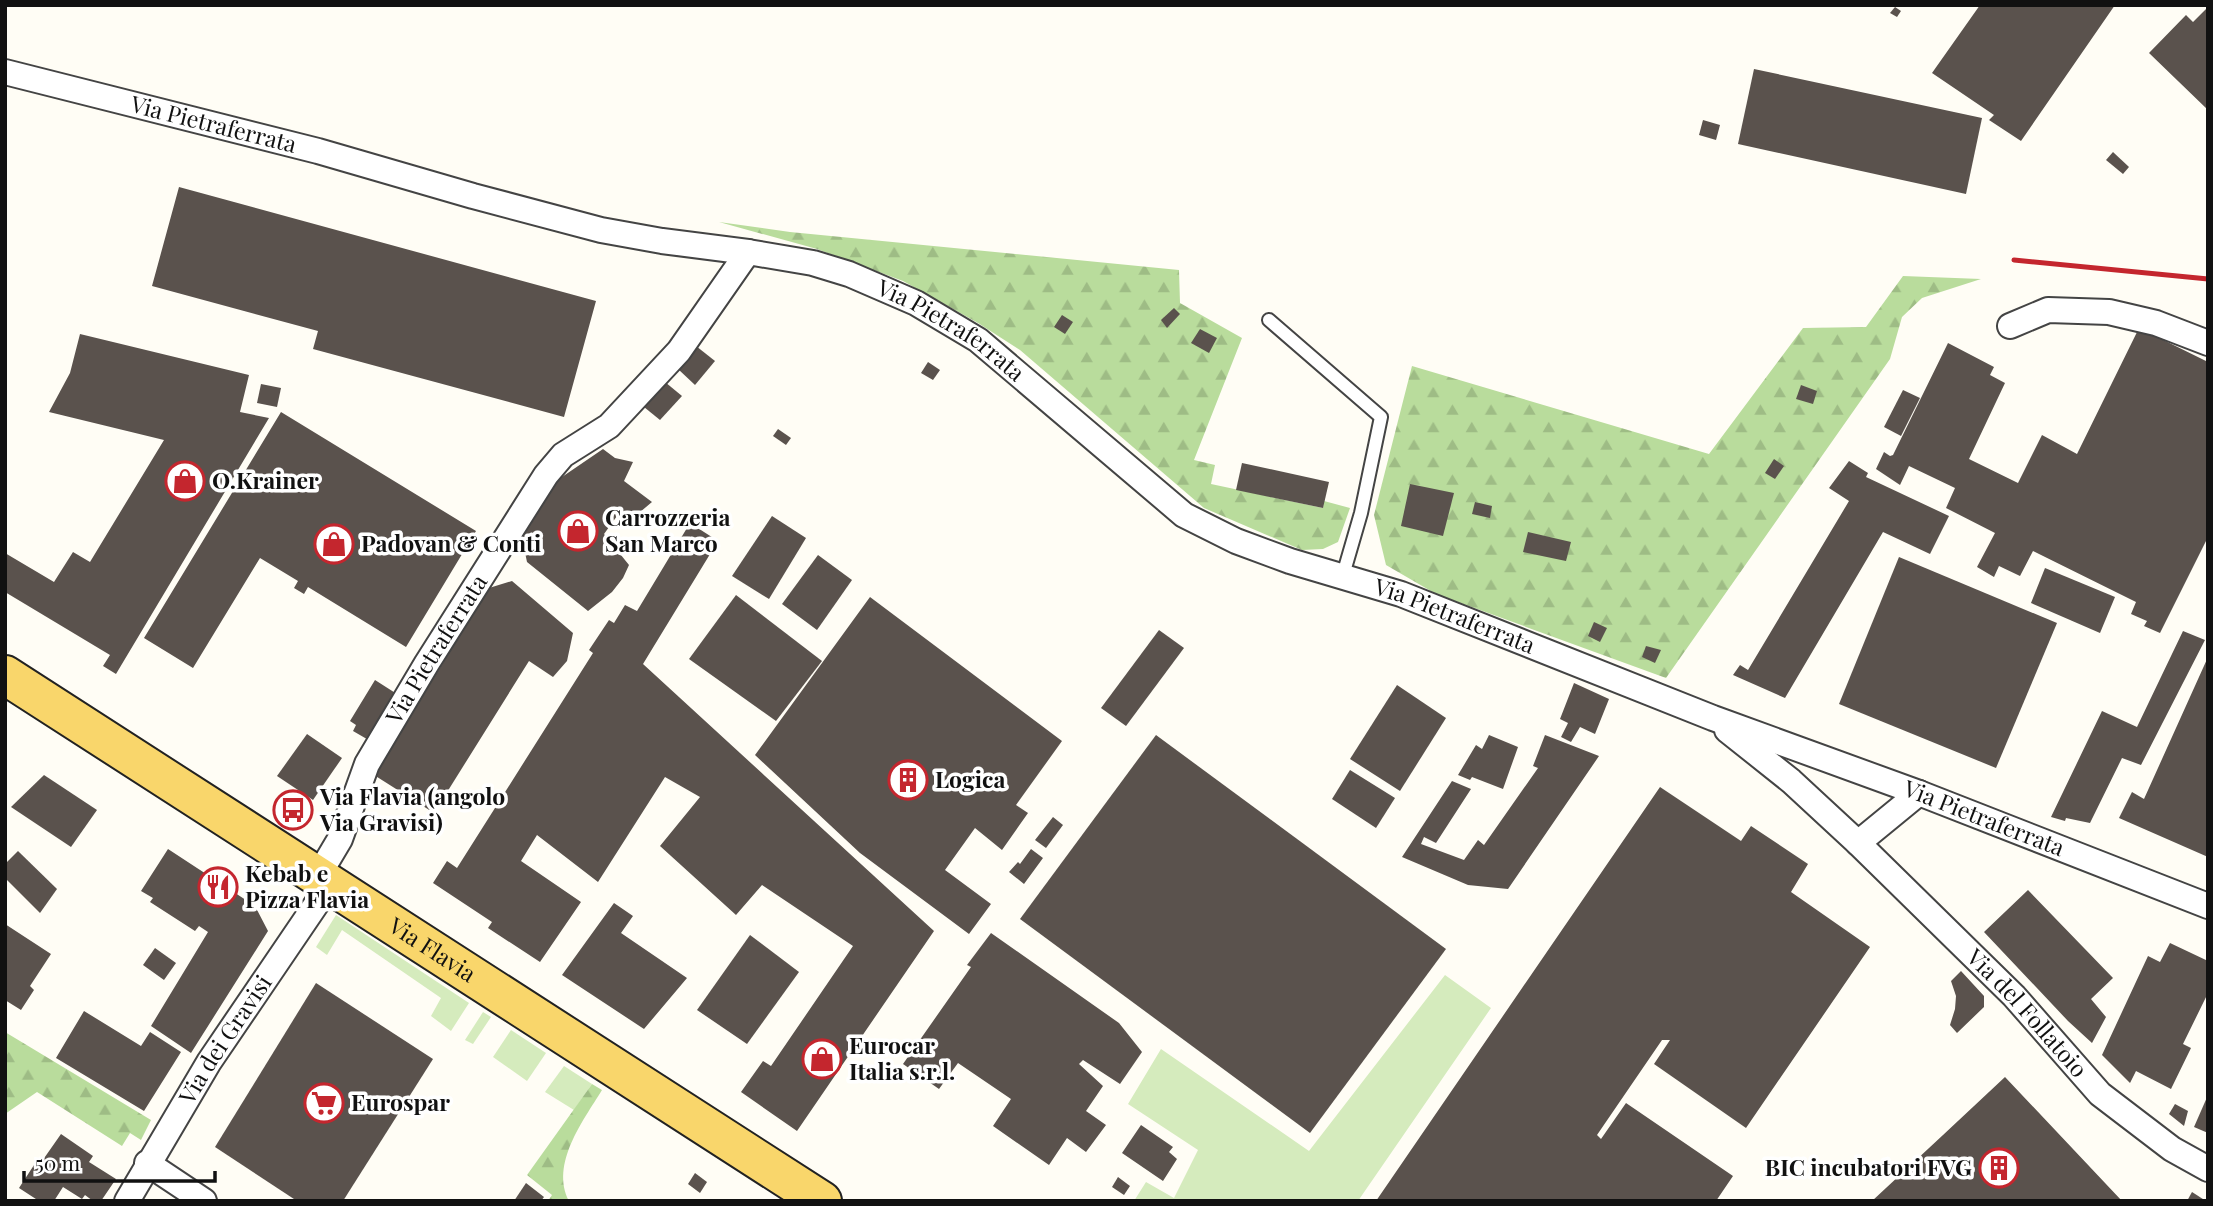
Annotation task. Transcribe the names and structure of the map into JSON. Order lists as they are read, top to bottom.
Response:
{
  "streets": {
    "main road": ["Via Flavia"],
    "street": ["Via Pietraferrata", "Via del Follatoio", "Via dei Gravisi"]
  },
  "crossings": [
    ["Via Pietraferrata", "Via Flavia"],
    ["Via Pietraferrata", "Via del Follatoio"],
    ["Via Pietraferrata", "Via dei Gravisi"],
    ["Via Flavia", "Via dei Gravisi"]
  ],
  "places": {
    "shop": [
      "O.Krainer",
      "Carrozzeria San Marco",
      "Padovan & Conti",
      "Eurocar Italia s.r.l."
    ],
    "building": ["Logica", "BIC incubatori FVG"],
    "bus stop": ["Via Flavia (angolo Via Gravisi)"],
    "restaurant": ["Kebab e Pizza Flavia"],
    "supermarket": ["Eurospar"]
  },
  "scale_bar": "50 m"
}
